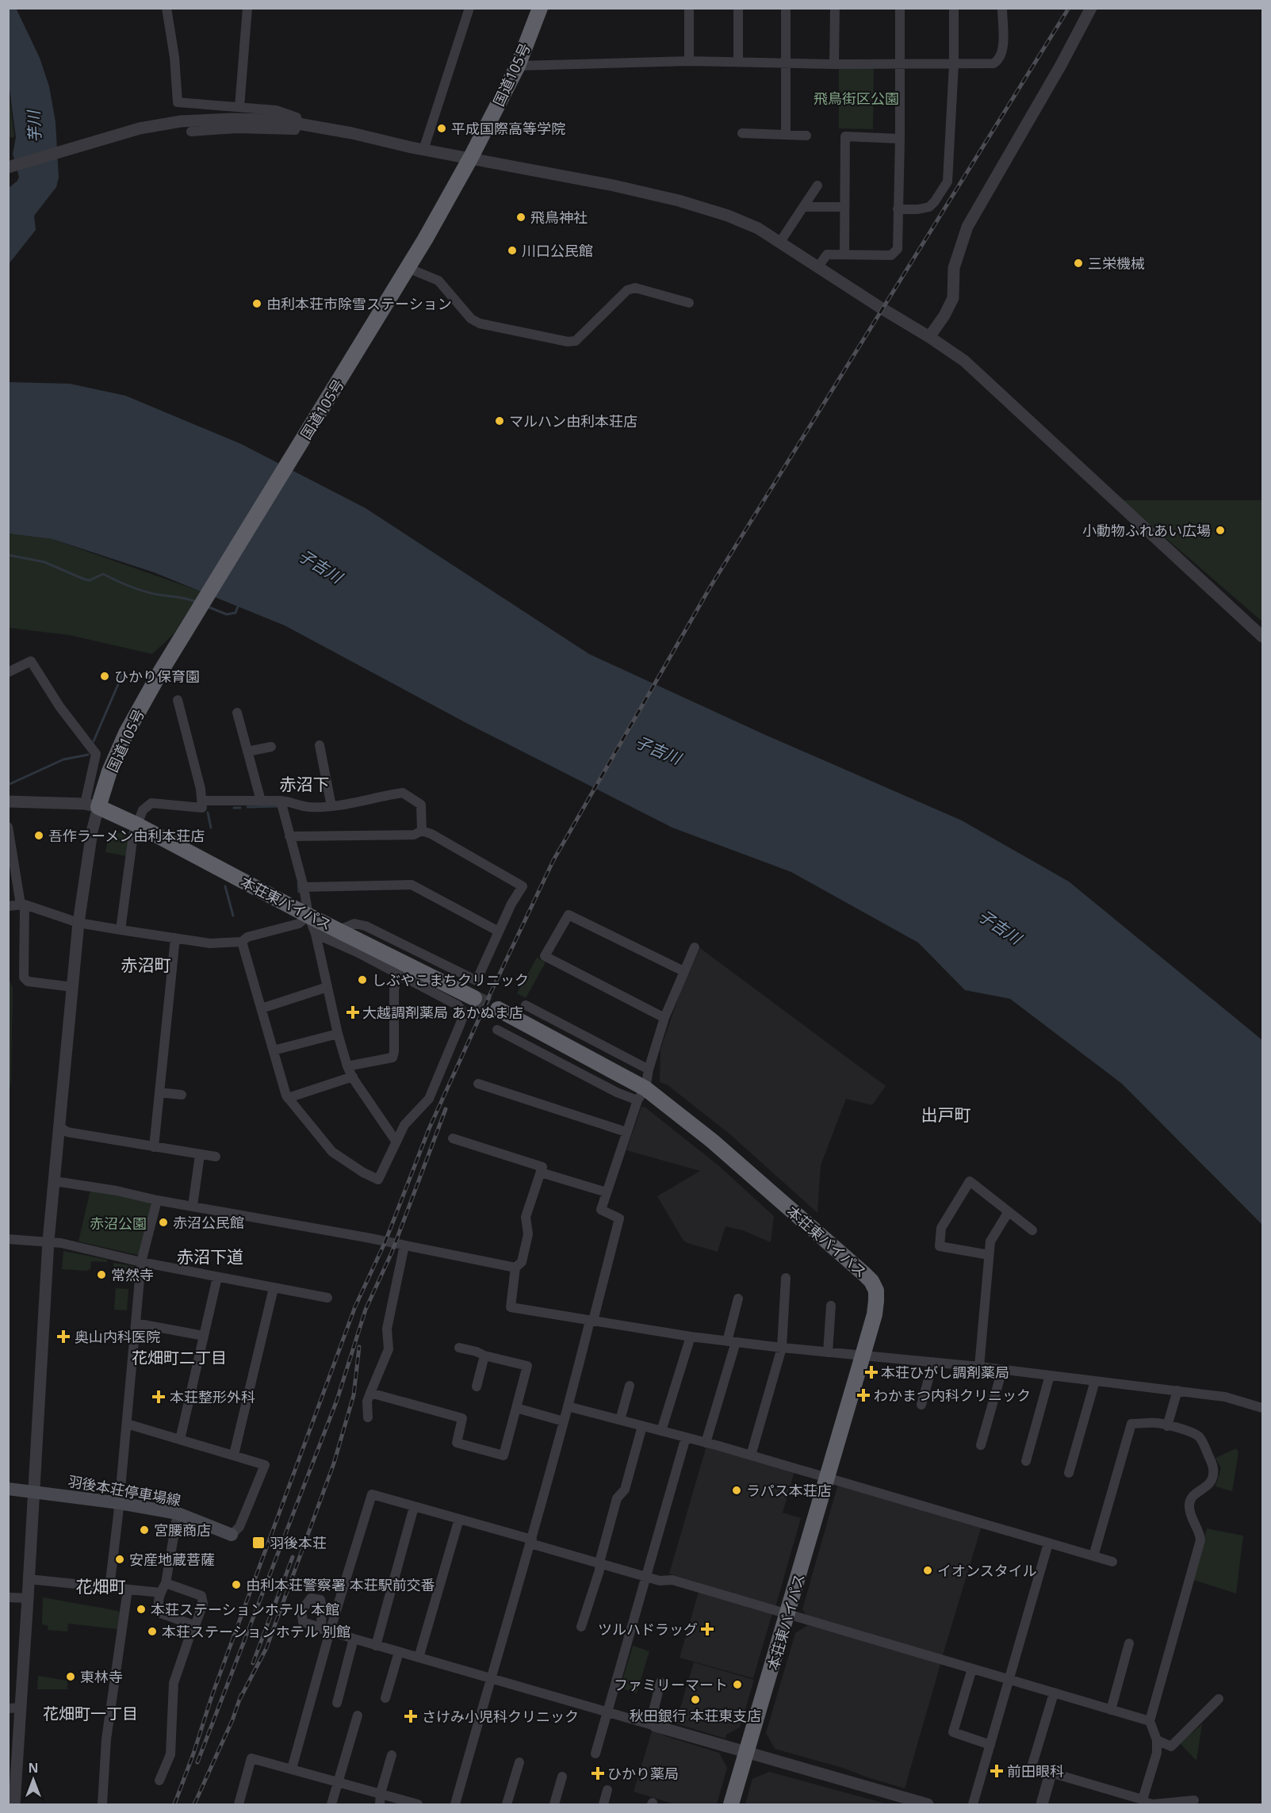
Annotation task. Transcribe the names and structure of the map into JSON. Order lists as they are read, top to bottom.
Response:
{
  "streets": {
    "highway": ["国道105号", "本荘東バイパス"],
    "main road": ["羽後本荘停車場線"]
  },
  "crossings": [
    ["国道105号", "本荘東バイパス"]
  ],
  "districts": [
    "赤沼下",
    "赤沼町",
    "出戸町",
    "赤沼下道",
    "花畑町二丁目",
    "花畑町",
    "花畑町一丁目"
  ],
  "water": ["芋川", "子吉川"],
  "parks": ["飛鳥街区公園", "赤沼公園"],
  "places": {
    "other": [
      "平成国際高等学院",
      "飛鳥神社",
      "川口公民館",
      "三栄機械",
      "由利本荘市除雪ステーション",
      "マルハン由利本荘店",
      "小動物ふれあい広場",
      "ひかり保育園",
      "吾作ラーメン由利本荘店",
      "しぶやこまちクリニック",
      "赤沼公民館",
      "常然寺",
      "ラパス本荘店",
      "宮腰商店",
      "安産地蔵菩薩",
      "イオンスタイル",
      "由利本荘警察署 本荘駅前交番",
      "本荘ステーションホテル 本館",
      "本荘ステーションホテル 別館",
      "東林寺",
      "ファミリーマート",
      "秋田銀行 本荘東支店"
    ],
    "health": [
      "大越調剤薬局 あかぬま店",
      "奥山内科医院",
      "本荘ひがし調剤薬局",
      "わかまつ内科クリニック",
      "本荘整形外科",
      "ツルハドラッグ",
      "さけみ小児科クリニック",
      "前田眼科",
      "ひかり薬局"
    ],
    "transit": ["羽後本荘"]
  },
  "north": "top"
}
